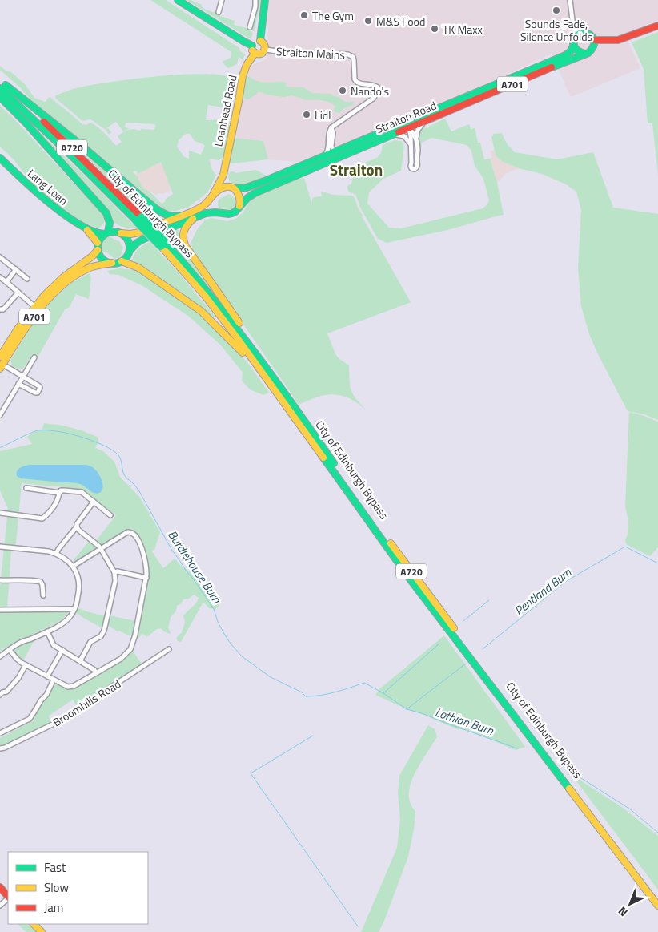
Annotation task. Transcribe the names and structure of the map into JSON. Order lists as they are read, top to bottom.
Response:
{
  "streets": {
    "main road": [
      "A701",
      "Loanhead Road",
      "Straiton Road",
      "A720",
      "Lang Loan",
      "City of Edinburgh Bypass"
    ],
    "street": ["Straiton Mains", "Broomhills Road"]
  },
  "crossings": [
    ["Straiton Mains", "Loanhead Road"],
    ["A701", "Straiton Road"],
    ["A701", "Lang Loan"],
    ["Loanhead Road", "Straiton Road"],
    ["Straiton Road", "Lang Loan"]
  ],
  "districts": ["Straiton"],
  "water": ["Burdiehouse Burn", "Pentland Burn", "Lothian Burn"],
  "places": [
    "Sounds Fade, Silence Unfolds",
    "The Gym",
    "M&S Food",
    "TK Maxx",
    "Nando's",
    "Lidl"
  ],
  "legend": ["Fast", "Slow", "Jam"],
  "north": "bottom left"
}
